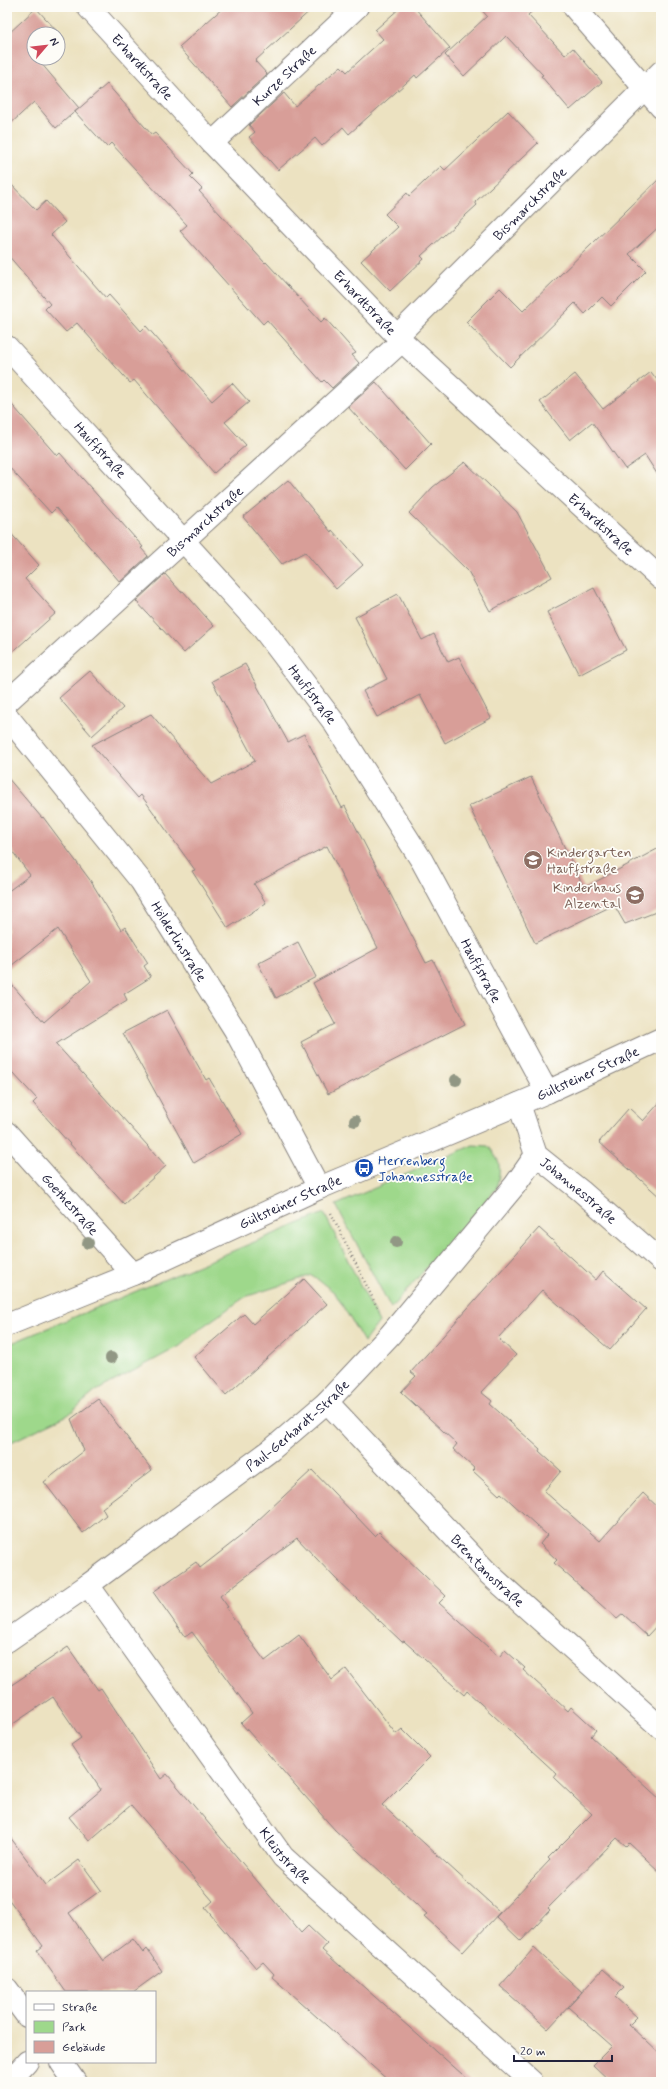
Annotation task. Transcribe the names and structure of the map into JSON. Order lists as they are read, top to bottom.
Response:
{
  "streets": {
    "street": [
      "Erhardtstraße",
      "Kurze Straße",
      "Bismarckstraße",
      "Hauffstraße",
      "Hölderlinstraße",
      "Gültsteiner Straße",
      "Johannesstraße",
      "Goethestraße",
      "Paul-Gerhardt-Straße",
      "Brentanostraße",
      "Kleiststraße"
    ]
  },
  "crossings": [
    ["Erhardtstraße", "Kurze Straße"],
    ["Erhardtstraße", "Bismarckstraße"],
    ["Bismarckstraße", "Hauffstraße"],
    ["Hauffstraße", "Gültsteiner Straße"],
    ["Hölderlinstraße", "Gültsteiner Straße"],
    ["Gültsteiner Straße", "Johannesstraße"],
    ["Gültsteiner Straße", "Goethestraße"],
    ["Johannesstraße", "Paul-Gerhardt-Straße"],
    ["Paul-Gerhardt-Straße", "Brentanostraße"],
    ["Paul-Gerhardt-Straße", "Kleiststraße"]
  ],
  "places": {
    "school or university": ["Kindergarten Hauffstraße", "Kinderhaus Alzental"],
    "bus stop": ["Herrenberg Johannesstraße"]
  },
  "legend": ["Straße", "Park", "Gebäude"],
  "scale_bar": "20 m",
  "north": "top right"
}
